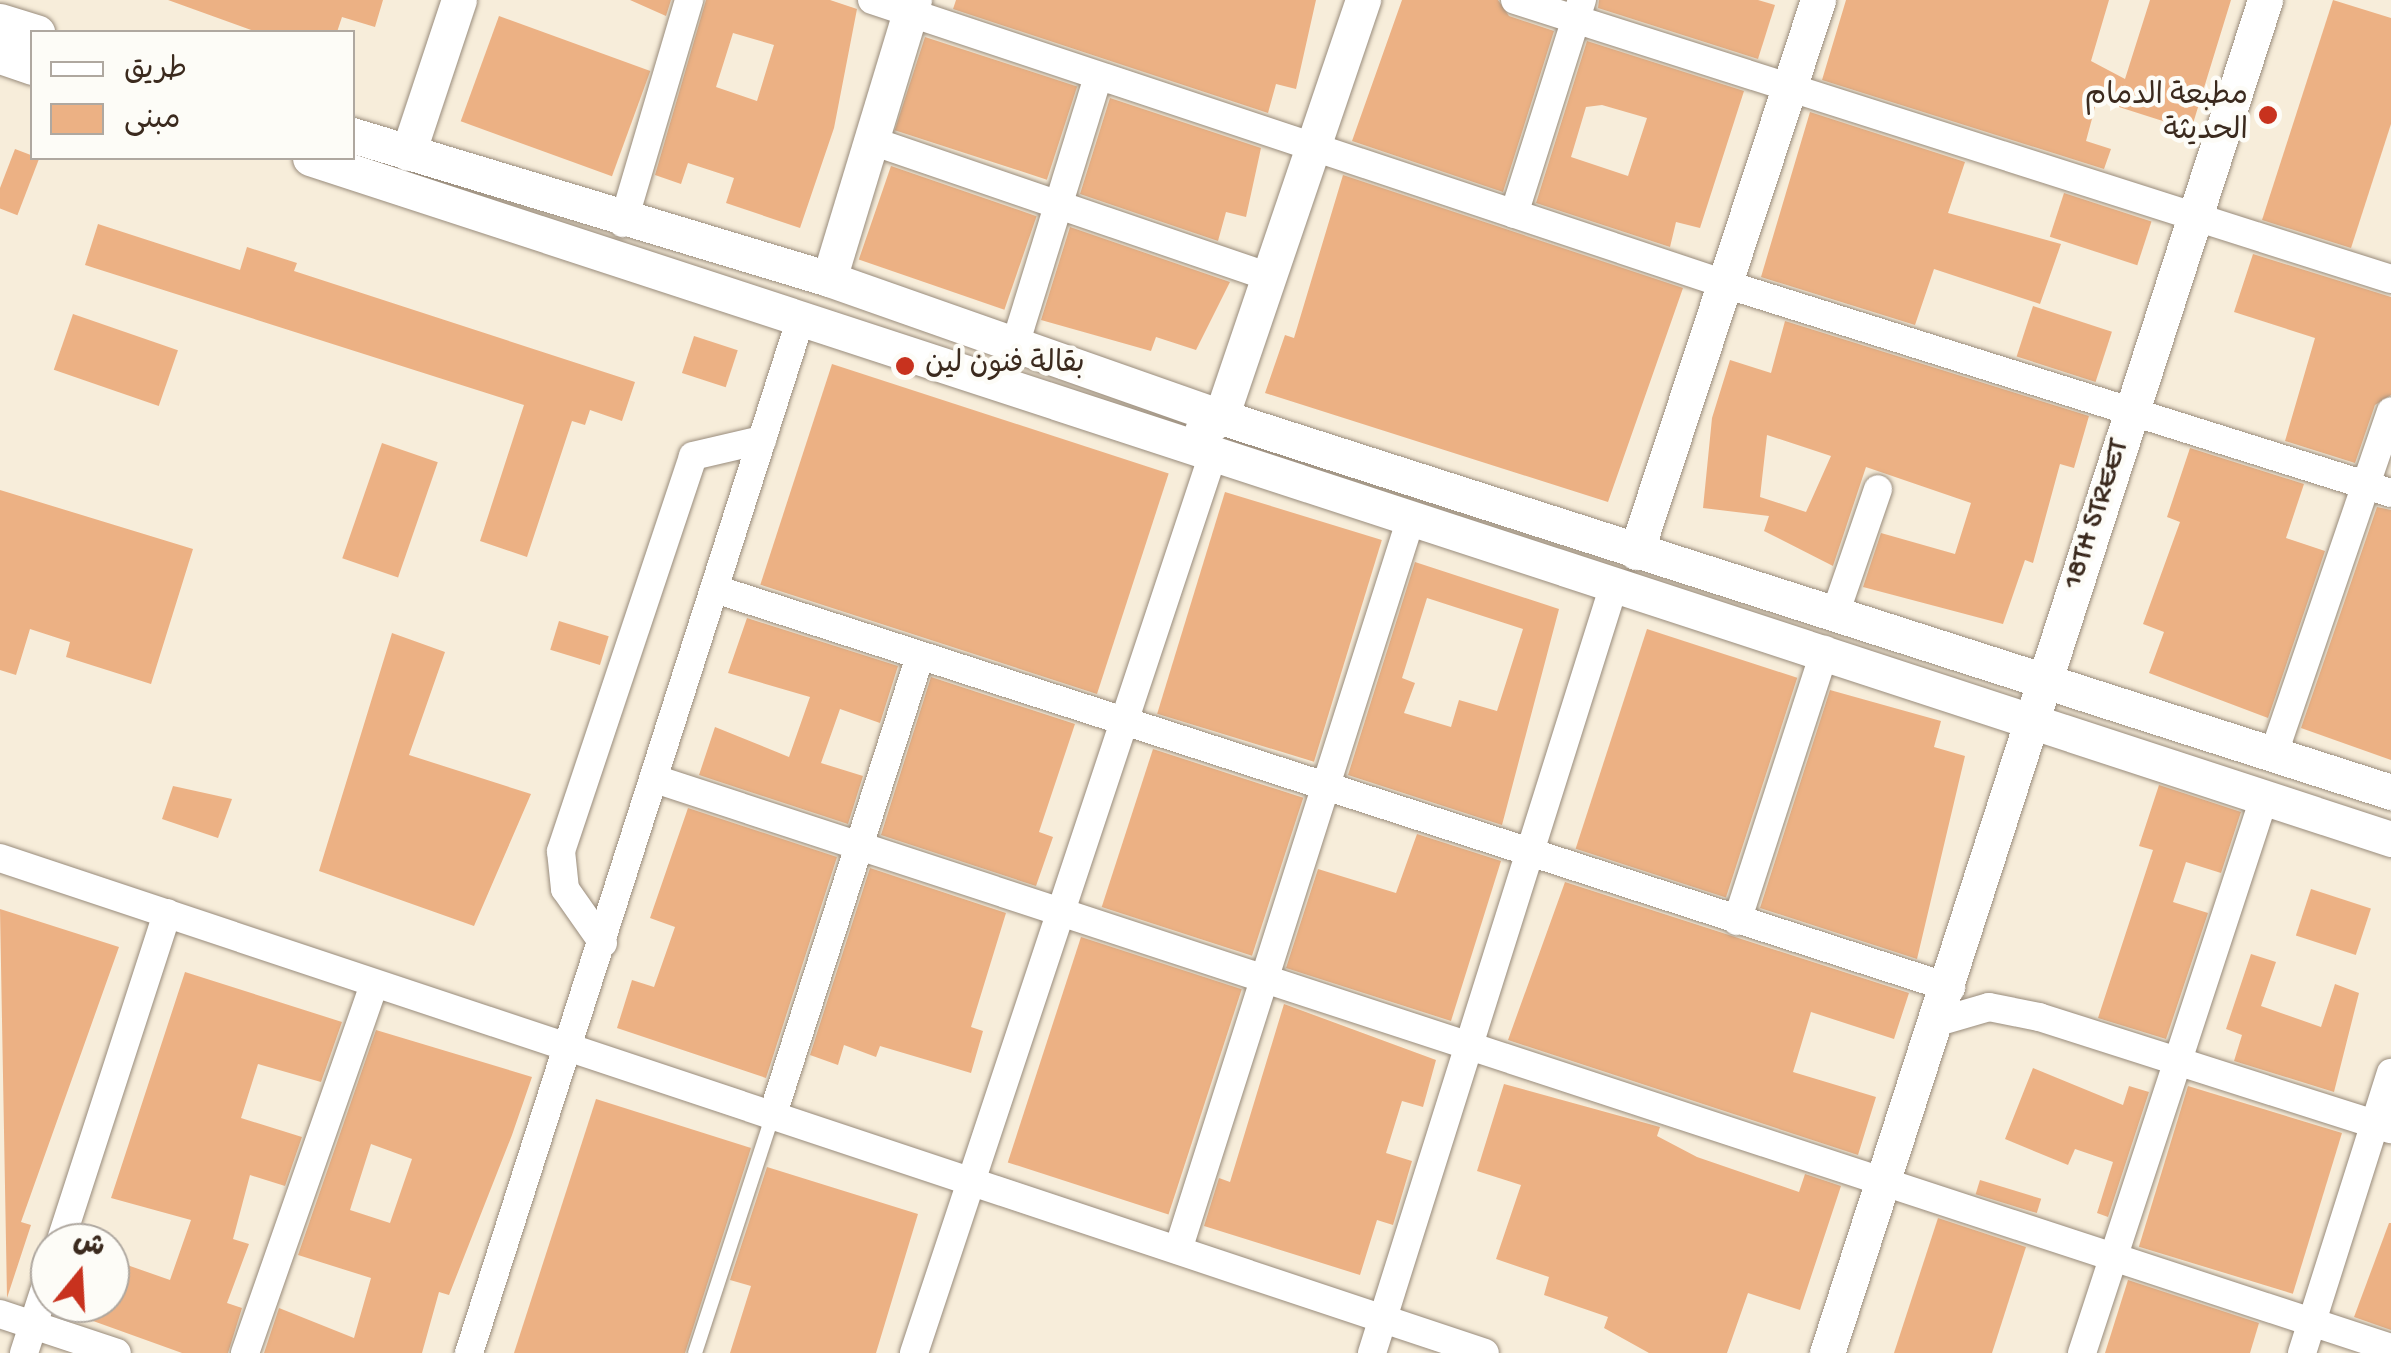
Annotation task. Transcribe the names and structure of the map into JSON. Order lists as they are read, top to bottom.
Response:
{
  "streets": {
    "street": ["18TH STREET"]
  },
  "places": ["مطبعة الدمام الحديثة", "بقالة فنون لين"],
  "legend": ["طريق", "مبنى"],
  "north": "top"
}
